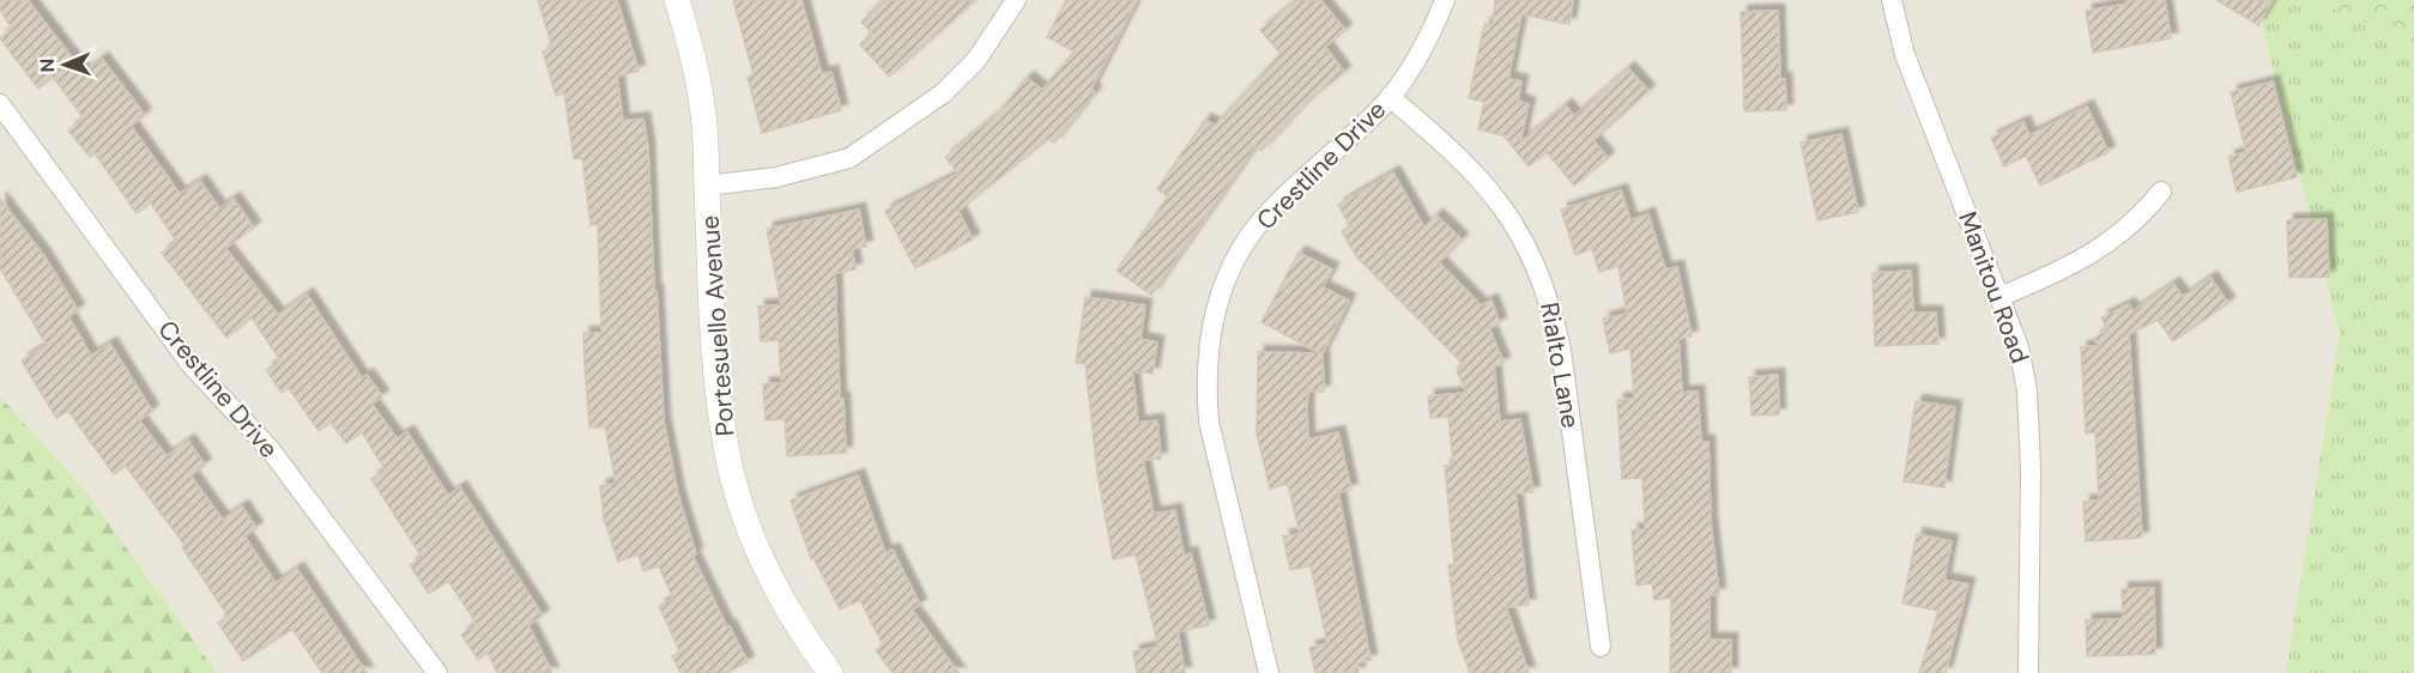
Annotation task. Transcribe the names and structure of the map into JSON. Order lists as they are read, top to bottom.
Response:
{
  "streets": {
    "street": [
      "Crestline Drive",
      "Manitou Road",
      "Portesuello Avenue",
      "Rialto Lane"
    ]
  },
  "crossings": [
    ["Crestline Drive", "Rialto Lane"]
  ],
  "north": "left"
}
